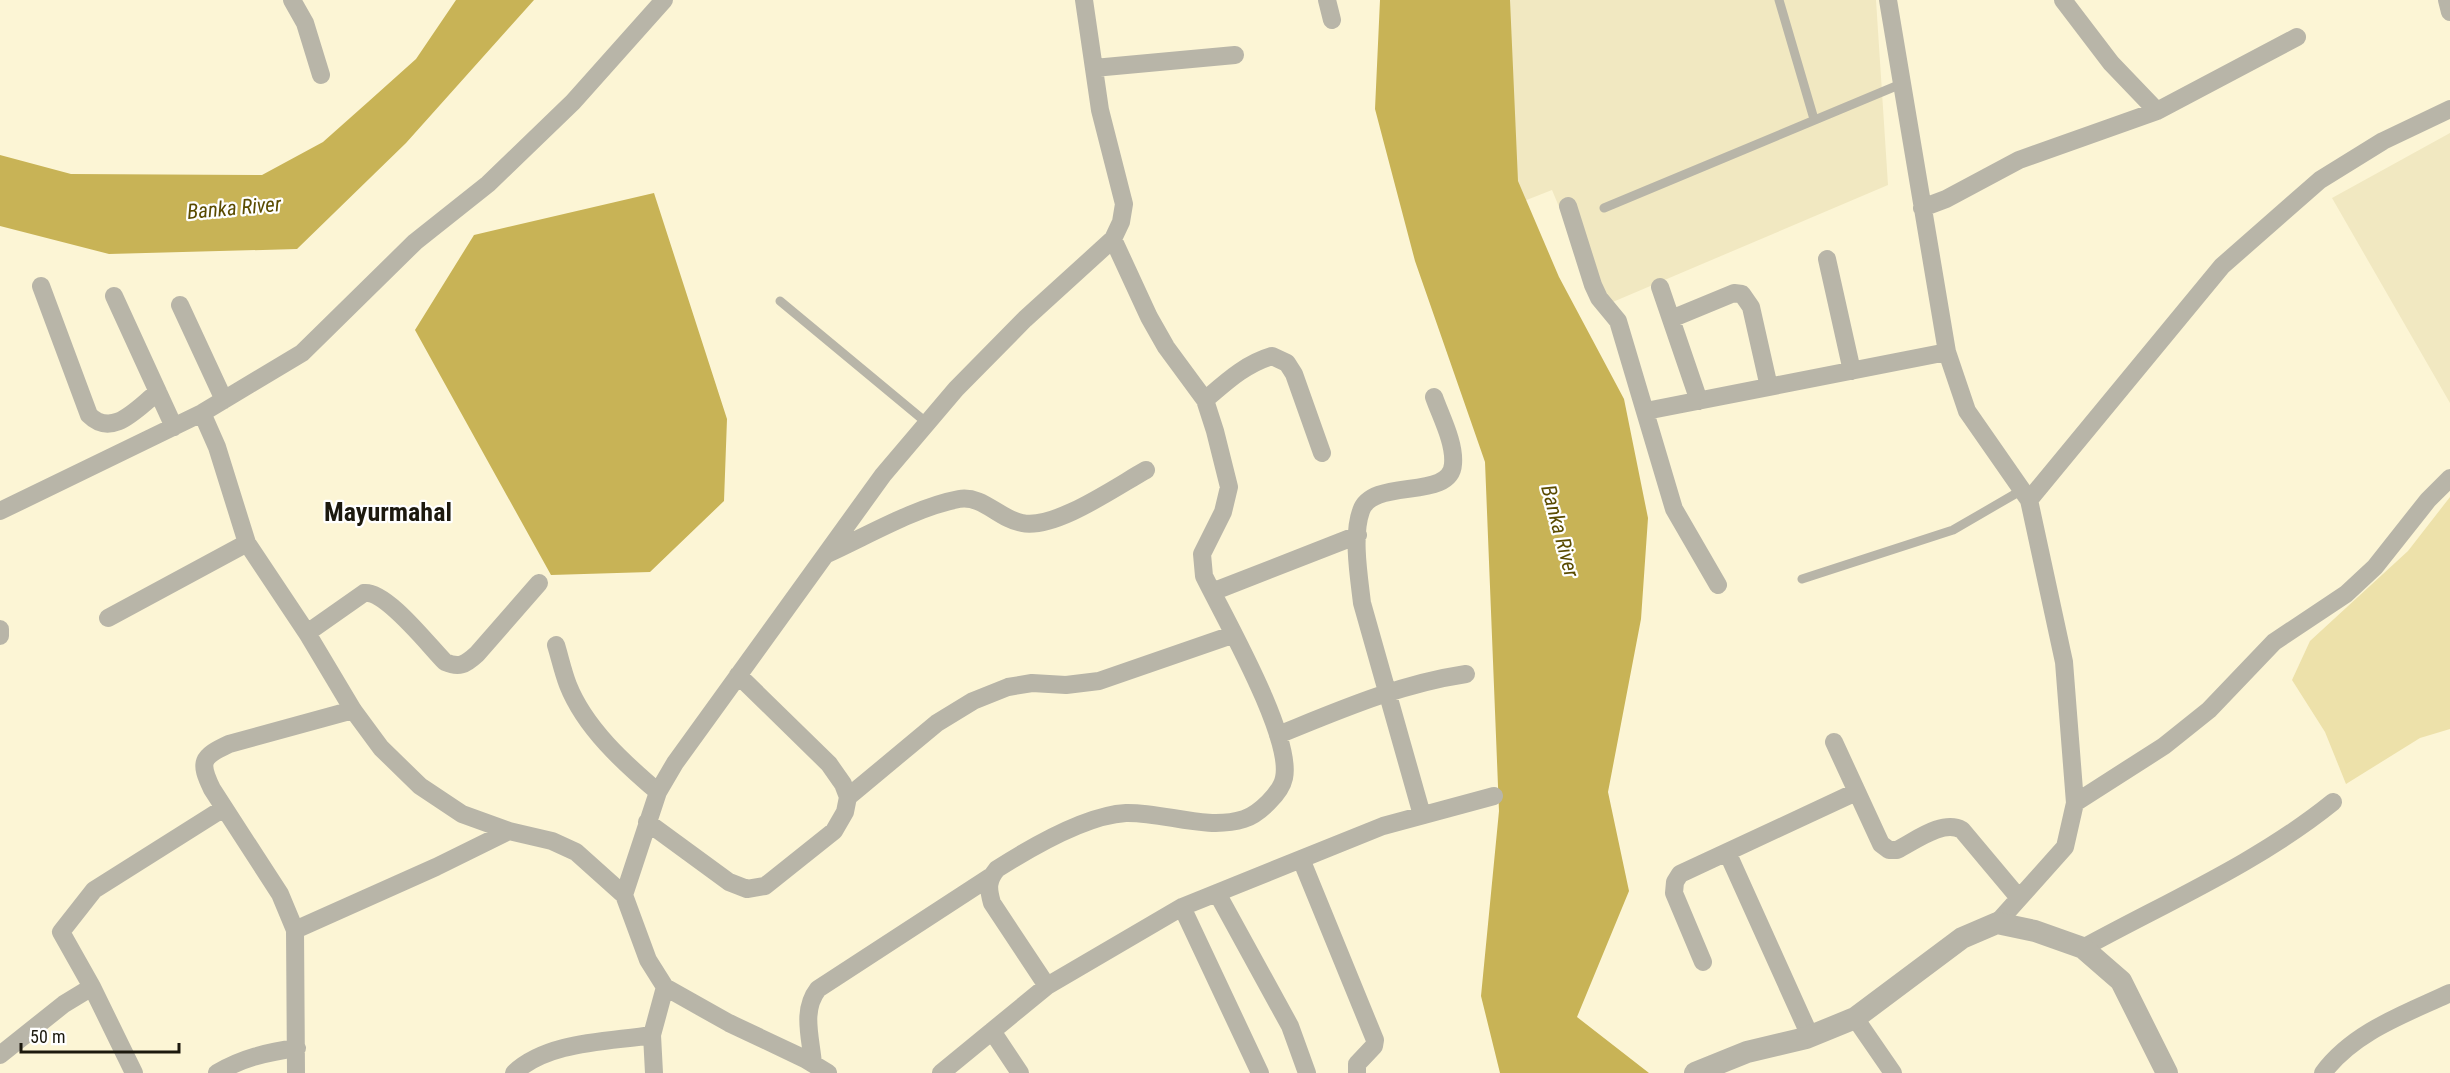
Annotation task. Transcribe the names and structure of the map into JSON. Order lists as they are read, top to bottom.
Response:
{
  "districts": ["Mayurmahal"],
  "water": ["Banka River"],
  "scale_bar": "50 m"
}
